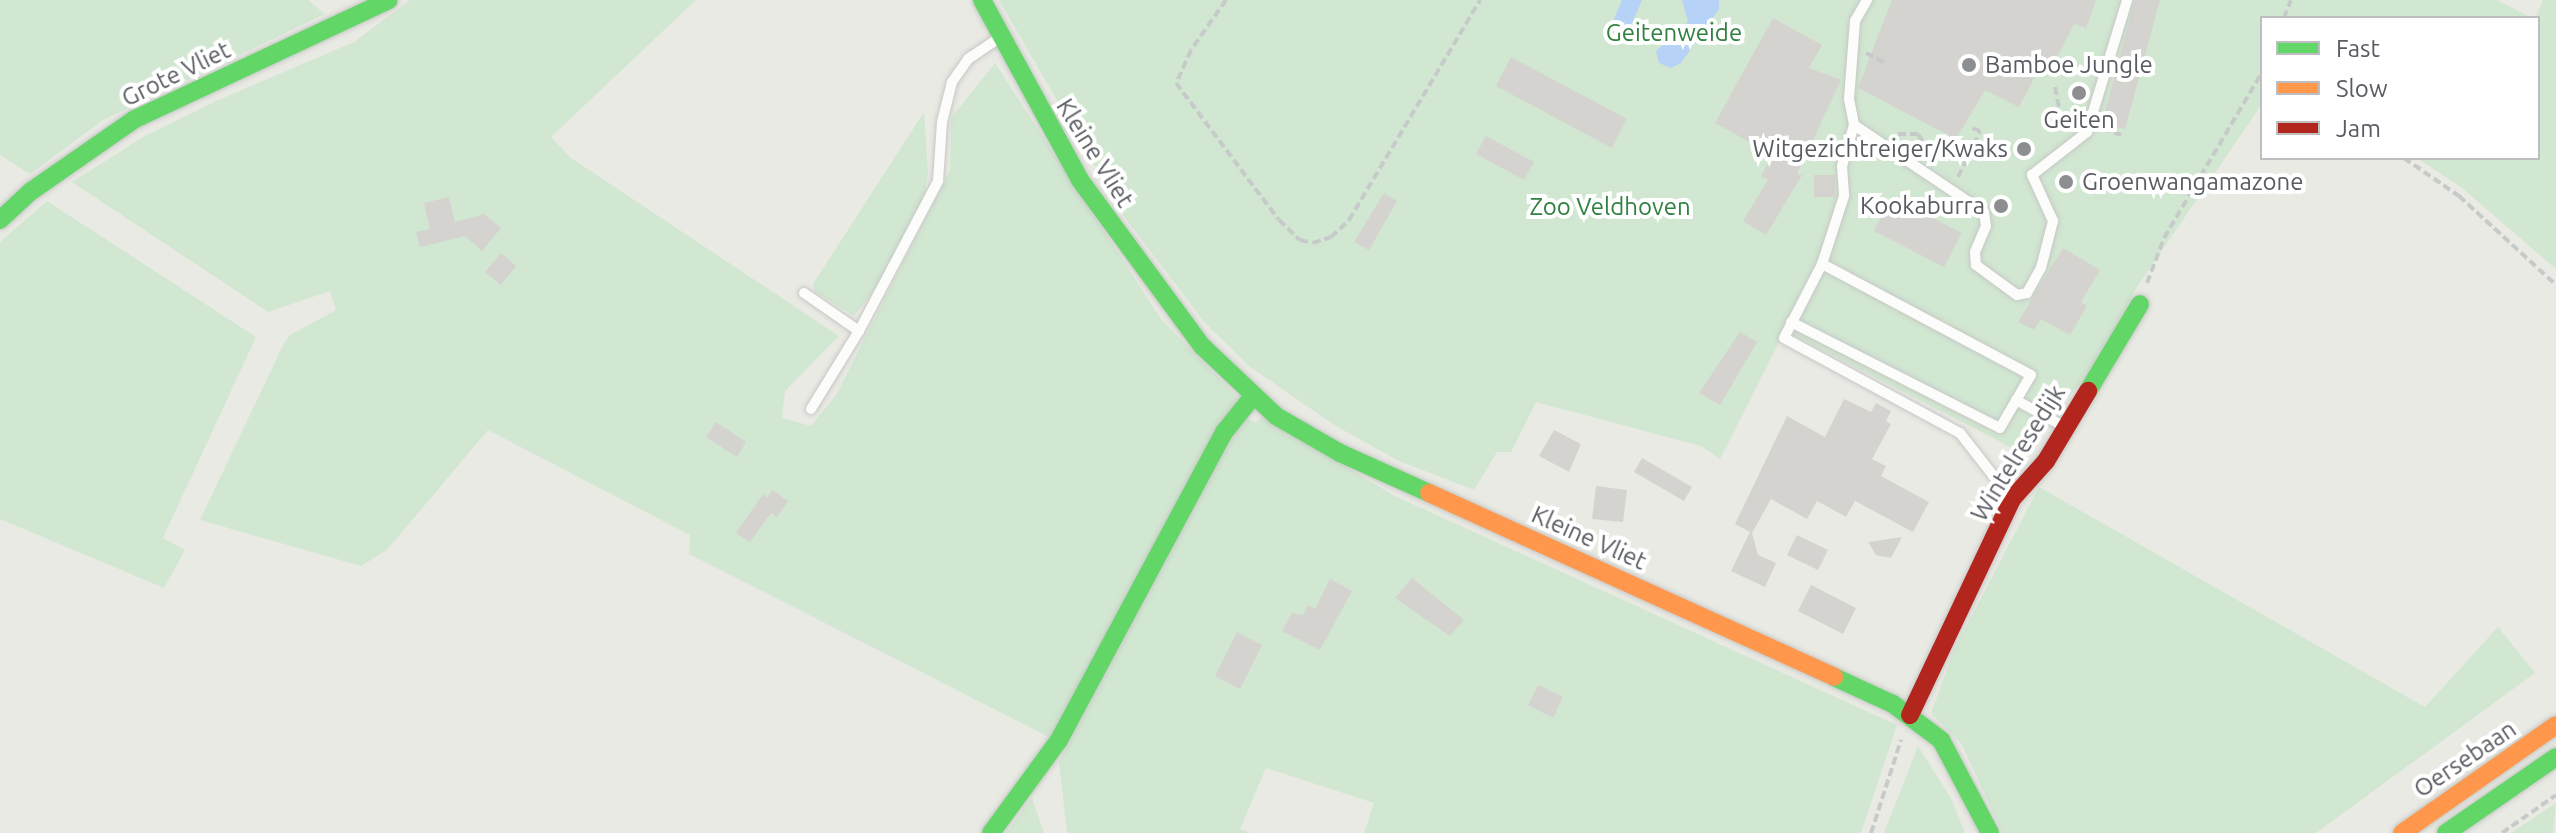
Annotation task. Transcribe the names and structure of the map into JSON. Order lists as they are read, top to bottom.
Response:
{
  "streets": {
    "street": [
      "Grote Vliet",
      "Kleine Vliet",
      "Wintelresedijk",
      "Oersebaan"
    ]
  },
  "crossings": [
    ["Kleine Vliet", "Wintelresedijk"]
  ],
  "parks": ["Geitenweide", "Zoo Veldhoven"],
  "places": [
    "Bamboe Jungle",
    "Geiten",
    "Witgezichtreiger/Kwaks",
    "Groenwangamazone",
    "Kookaburra"
  ],
  "legend": ["Fast", "Slow", "Jam"]
}
